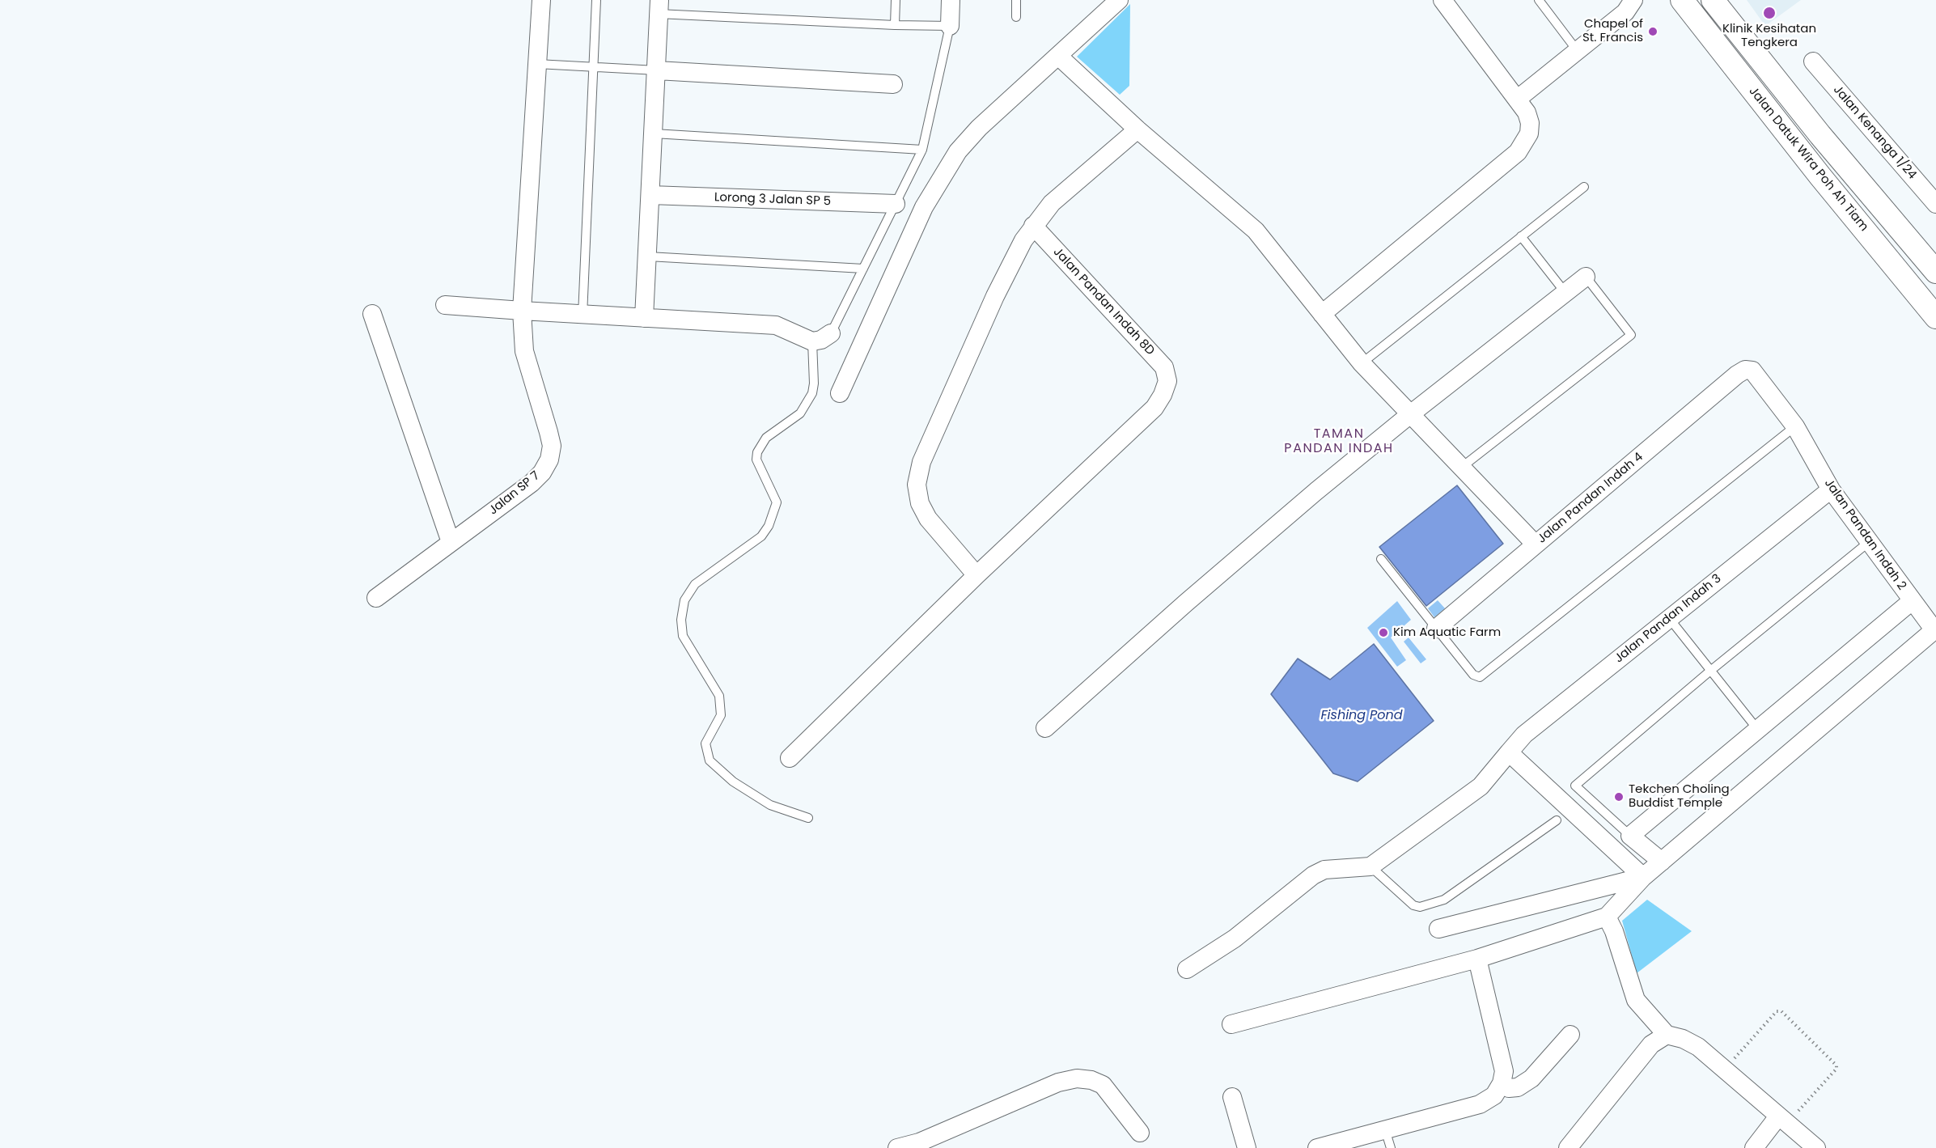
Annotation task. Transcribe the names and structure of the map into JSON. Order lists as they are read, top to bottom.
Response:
{
  "streets": {
    "street": [
      "Jalan Kenanga 1/24",
      "Jalan Datuk Wira Poh Ah Tiam",
      "Lorong 3 Jalan SP 5",
      "Jalan Pandan Indah 8D",
      "Jalan SP 7",
      "Jalan Pandan Indah 4",
      "Jalan Pandan Indah 2",
      "Jalan Pandan Indah 3"
    ]
  },
  "crossings": [
    ["Jalan Pandan Indah 4", "Jalan Pandan Indah 2"],
    ["Jalan Pandan Indah 2", "Jalan Pandan Indah 3"]
  ],
  "districts": ["TAMAN PANDAN INDAH"],
  "water": ["Fishing Pond"],
  "places": [
    "Klinik Kesihatan Tengkera",
    "Chapel of St. Francis",
    "Kim Aquatic Farm",
    "Tekchen Choling Buddist Temple"
  ]
}
